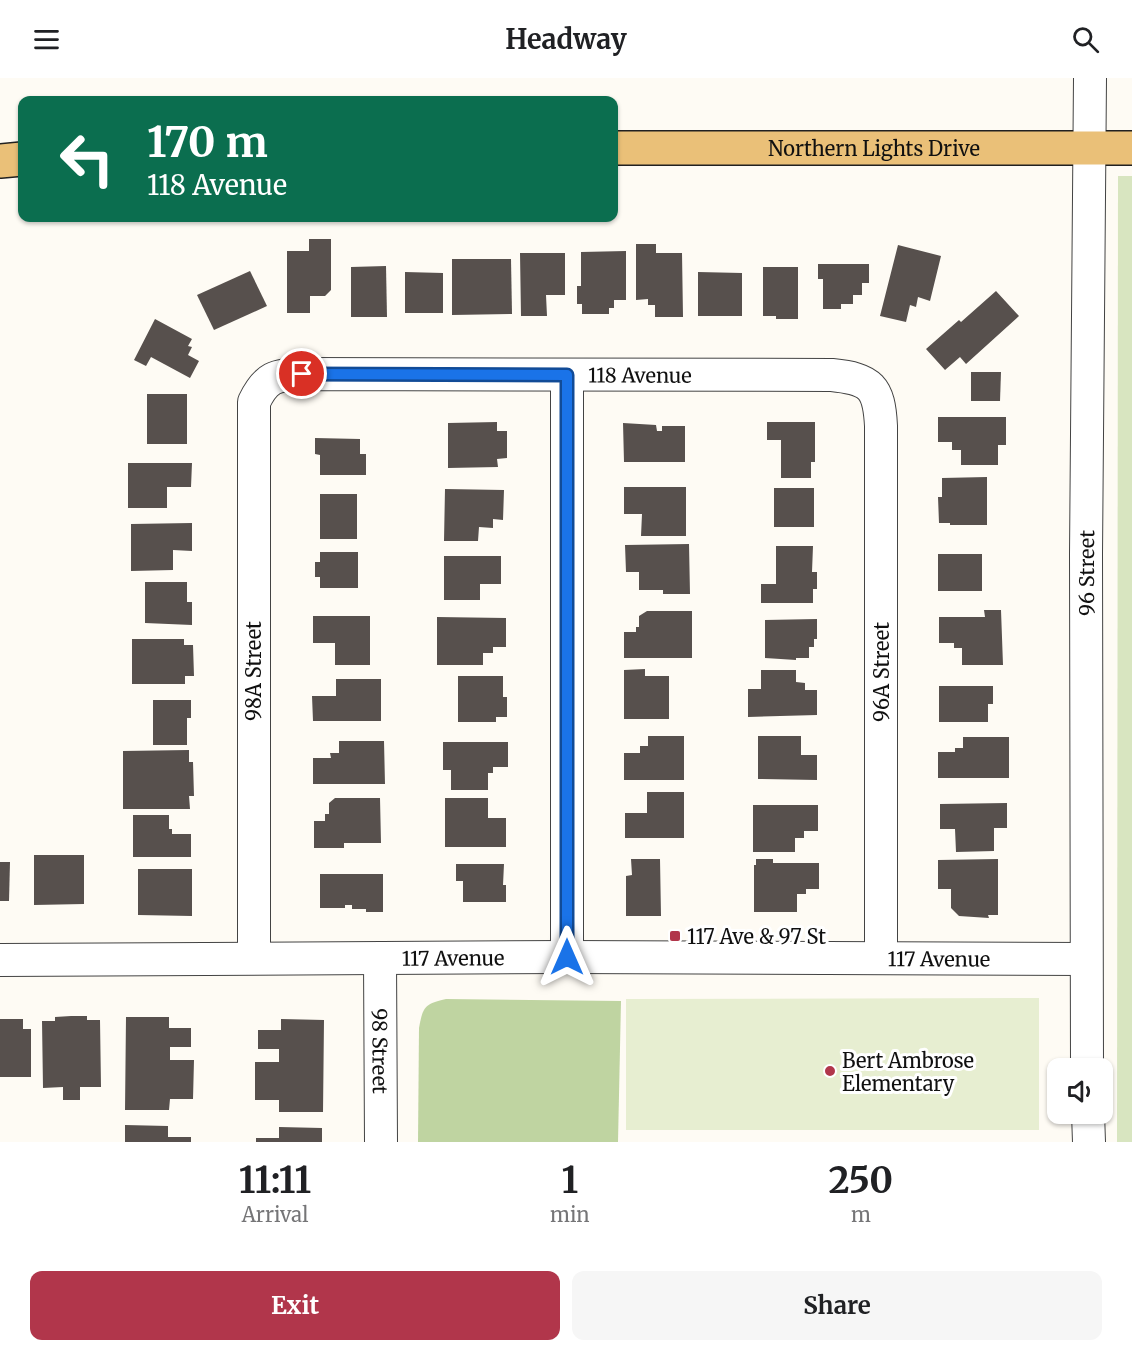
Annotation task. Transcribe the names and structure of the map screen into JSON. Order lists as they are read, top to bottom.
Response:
{
  "streets": {
    "main road": ["Northern Lights Drive"],
    "street": [
      "118 Avenue",
      "96 Street",
      "98A Street",
      "96A Street",
      "117 Avenue",
      "98 Street"
    ]
  },
  "crossings": [
    ["Northern Lights Drive", "96 Street"],
    ["118 Avenue", "98A Street"],
    ["118 Avenue", "96A Street"],
    ["96 Street", "117 Avenue"],
    ["98A Street", "117 Avenue"],
    ["96A Street", "117 Avenue"],
    ["117 Avenue", "98 Street"]
  ],
  "places": {
    "transit": ["117 Ave & 97 St"],
    "other": ["Bert Ambrose Elementary"]
  },
  "page": {
    "header": "Headway",
    "turn": ["170 m", "118 Avenue"],
    "eta": [
      "11:11",
      "Arrival",
      "1",
      "min",
      "250",
      "m"
    ],
    "buttons": ["Exit", "Share"]
  }
}
